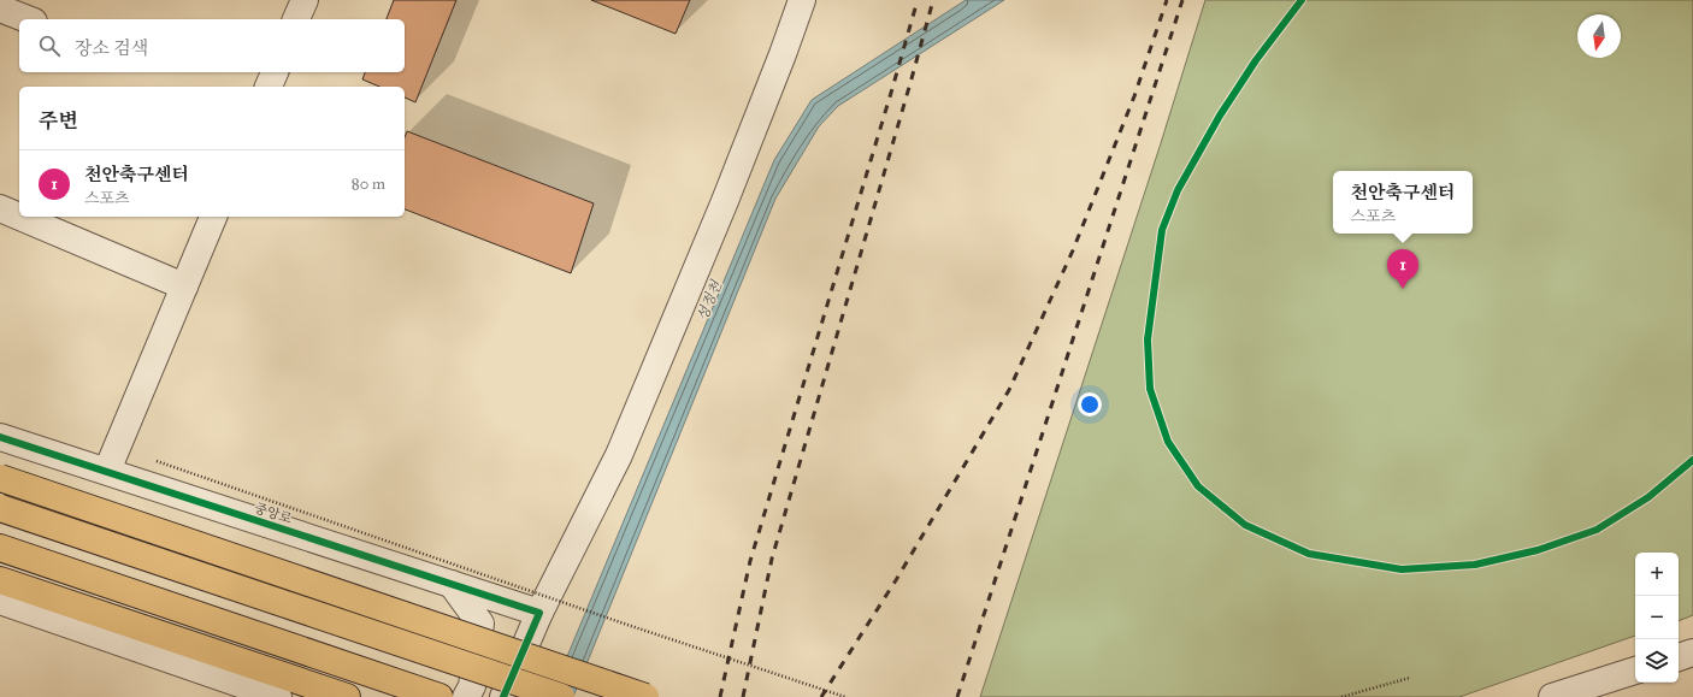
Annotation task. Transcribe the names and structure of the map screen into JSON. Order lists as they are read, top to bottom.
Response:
{
  "streets": {
    "street": ["중앙로"]
  },
  "water": ["성정천"],
  "north": "bottom",
  "page": {
    "search": "장소 검색",
    "heading": "주변",
    "list": [
      {
        "mark": "1",
        "name": "천안축구센터",
        "note": "스포츠",
        "value": "80 m"
      }
    ],
    "popup": ["천안축구센터", "스포츠"],
    "pins": "1",
    "map_buttons": ["+", "−"]
  }
}
